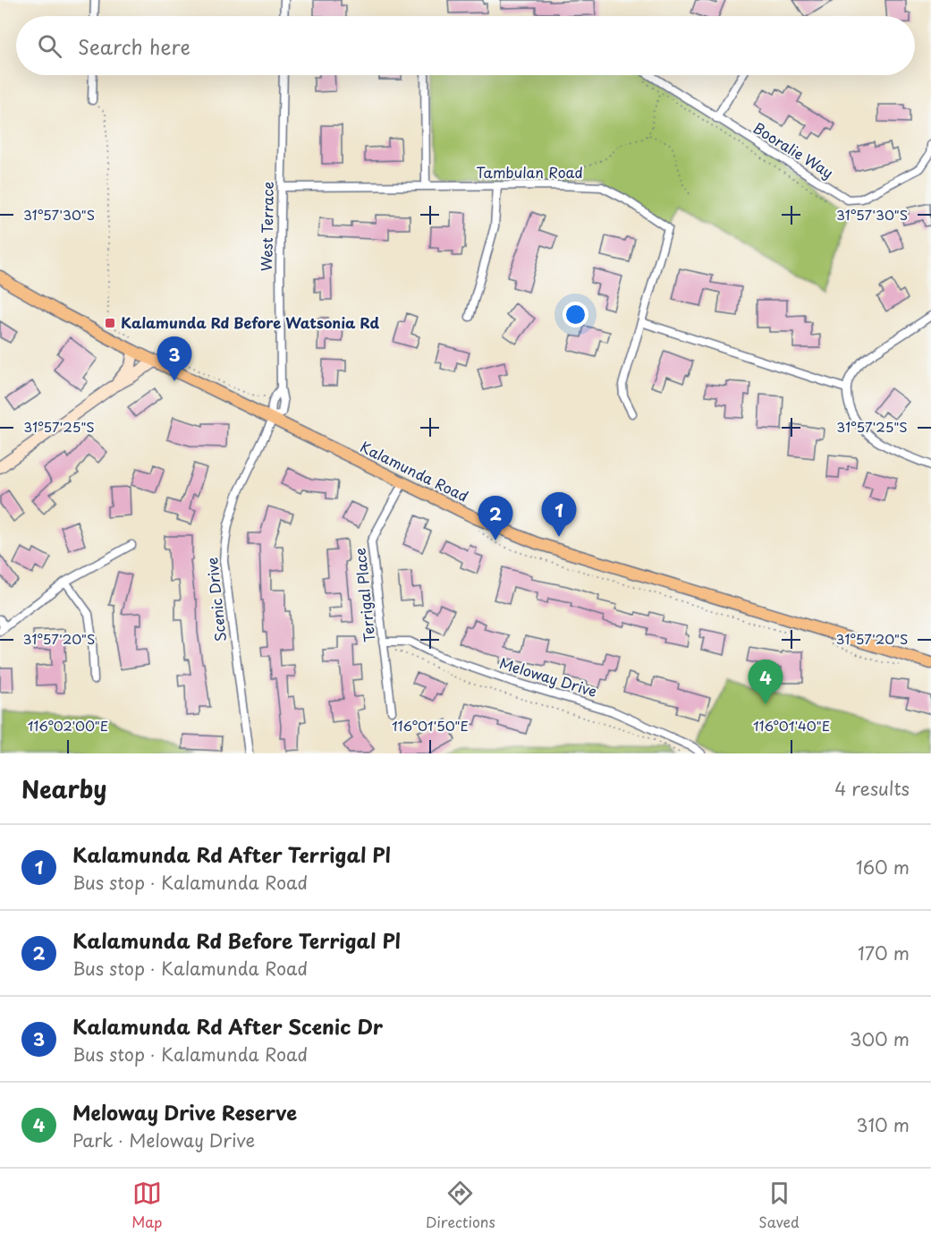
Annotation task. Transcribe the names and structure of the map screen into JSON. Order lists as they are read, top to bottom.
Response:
{
  "streets": {
    "main road": ["Kalamunda Road"],
    "street": [
      "Booralie Way",
      "Tambulan Road",
      "West Terrace",
      "Terrigal Place",
      "Scenic Drive",
      "Meloway Drive"
    ]
  },
  "crossings": [
    ["Tambulan Road", "West Terrace"],
    ["West Terrace", "Kalamunda Road"],
    ["West Terrace", "Scenic Drive"],
    ["Kalamunda Road", "Terrigal Place"],
    ["Kalamunda Road", "Scenic Drive"],
    ["Terrigal Place", "Meloway Drive"]
  ],
  "places": {
    "transit": ["Kalamunda Rd Before Watsonia Rd"]
  },
  "page": {
    "search": "Search here",
    "pins": [
      "3",
      "1",
      "2",
      "4"
    ],
    "heading": ["Nearby", "4 results"],
    "list": [
      {
        "mark": "1",
        "name": "Kalamunda Rd After Terrigal Pl",
        "note": "Bus stop · Kalamunda Road",
        "value": "160 m"
      },
      {
        "mark": "2",
        "name": "Kalamunda Rd Before Terrigal Pl",
        "note": "Bus stop · Kalamunda Road",
        "value": "170 m"
      },
      {
        "mark": "3",
        "name": "Kalamunda Rd After Scenic Dr",
        "note": "Bus stop · Kalamunda Road",
        "value": "300 m"
      },
      {
        "mark": "4",
        "name": "Meloway Drive Reserve",
        "note": "Park · Meloway Drive",
        "value": "310 m"
      }
    ],
    "nav": ["Map", "Directions", "Saved"]
  },
  "coordinates": [
    "31°57'30\"S",
    "31°57'25\"S",
    "31°57'20\"S",
    "116°02'00\"E",
    "116°01'50\"E",
    "116°01'40\"E"
  ]
}
